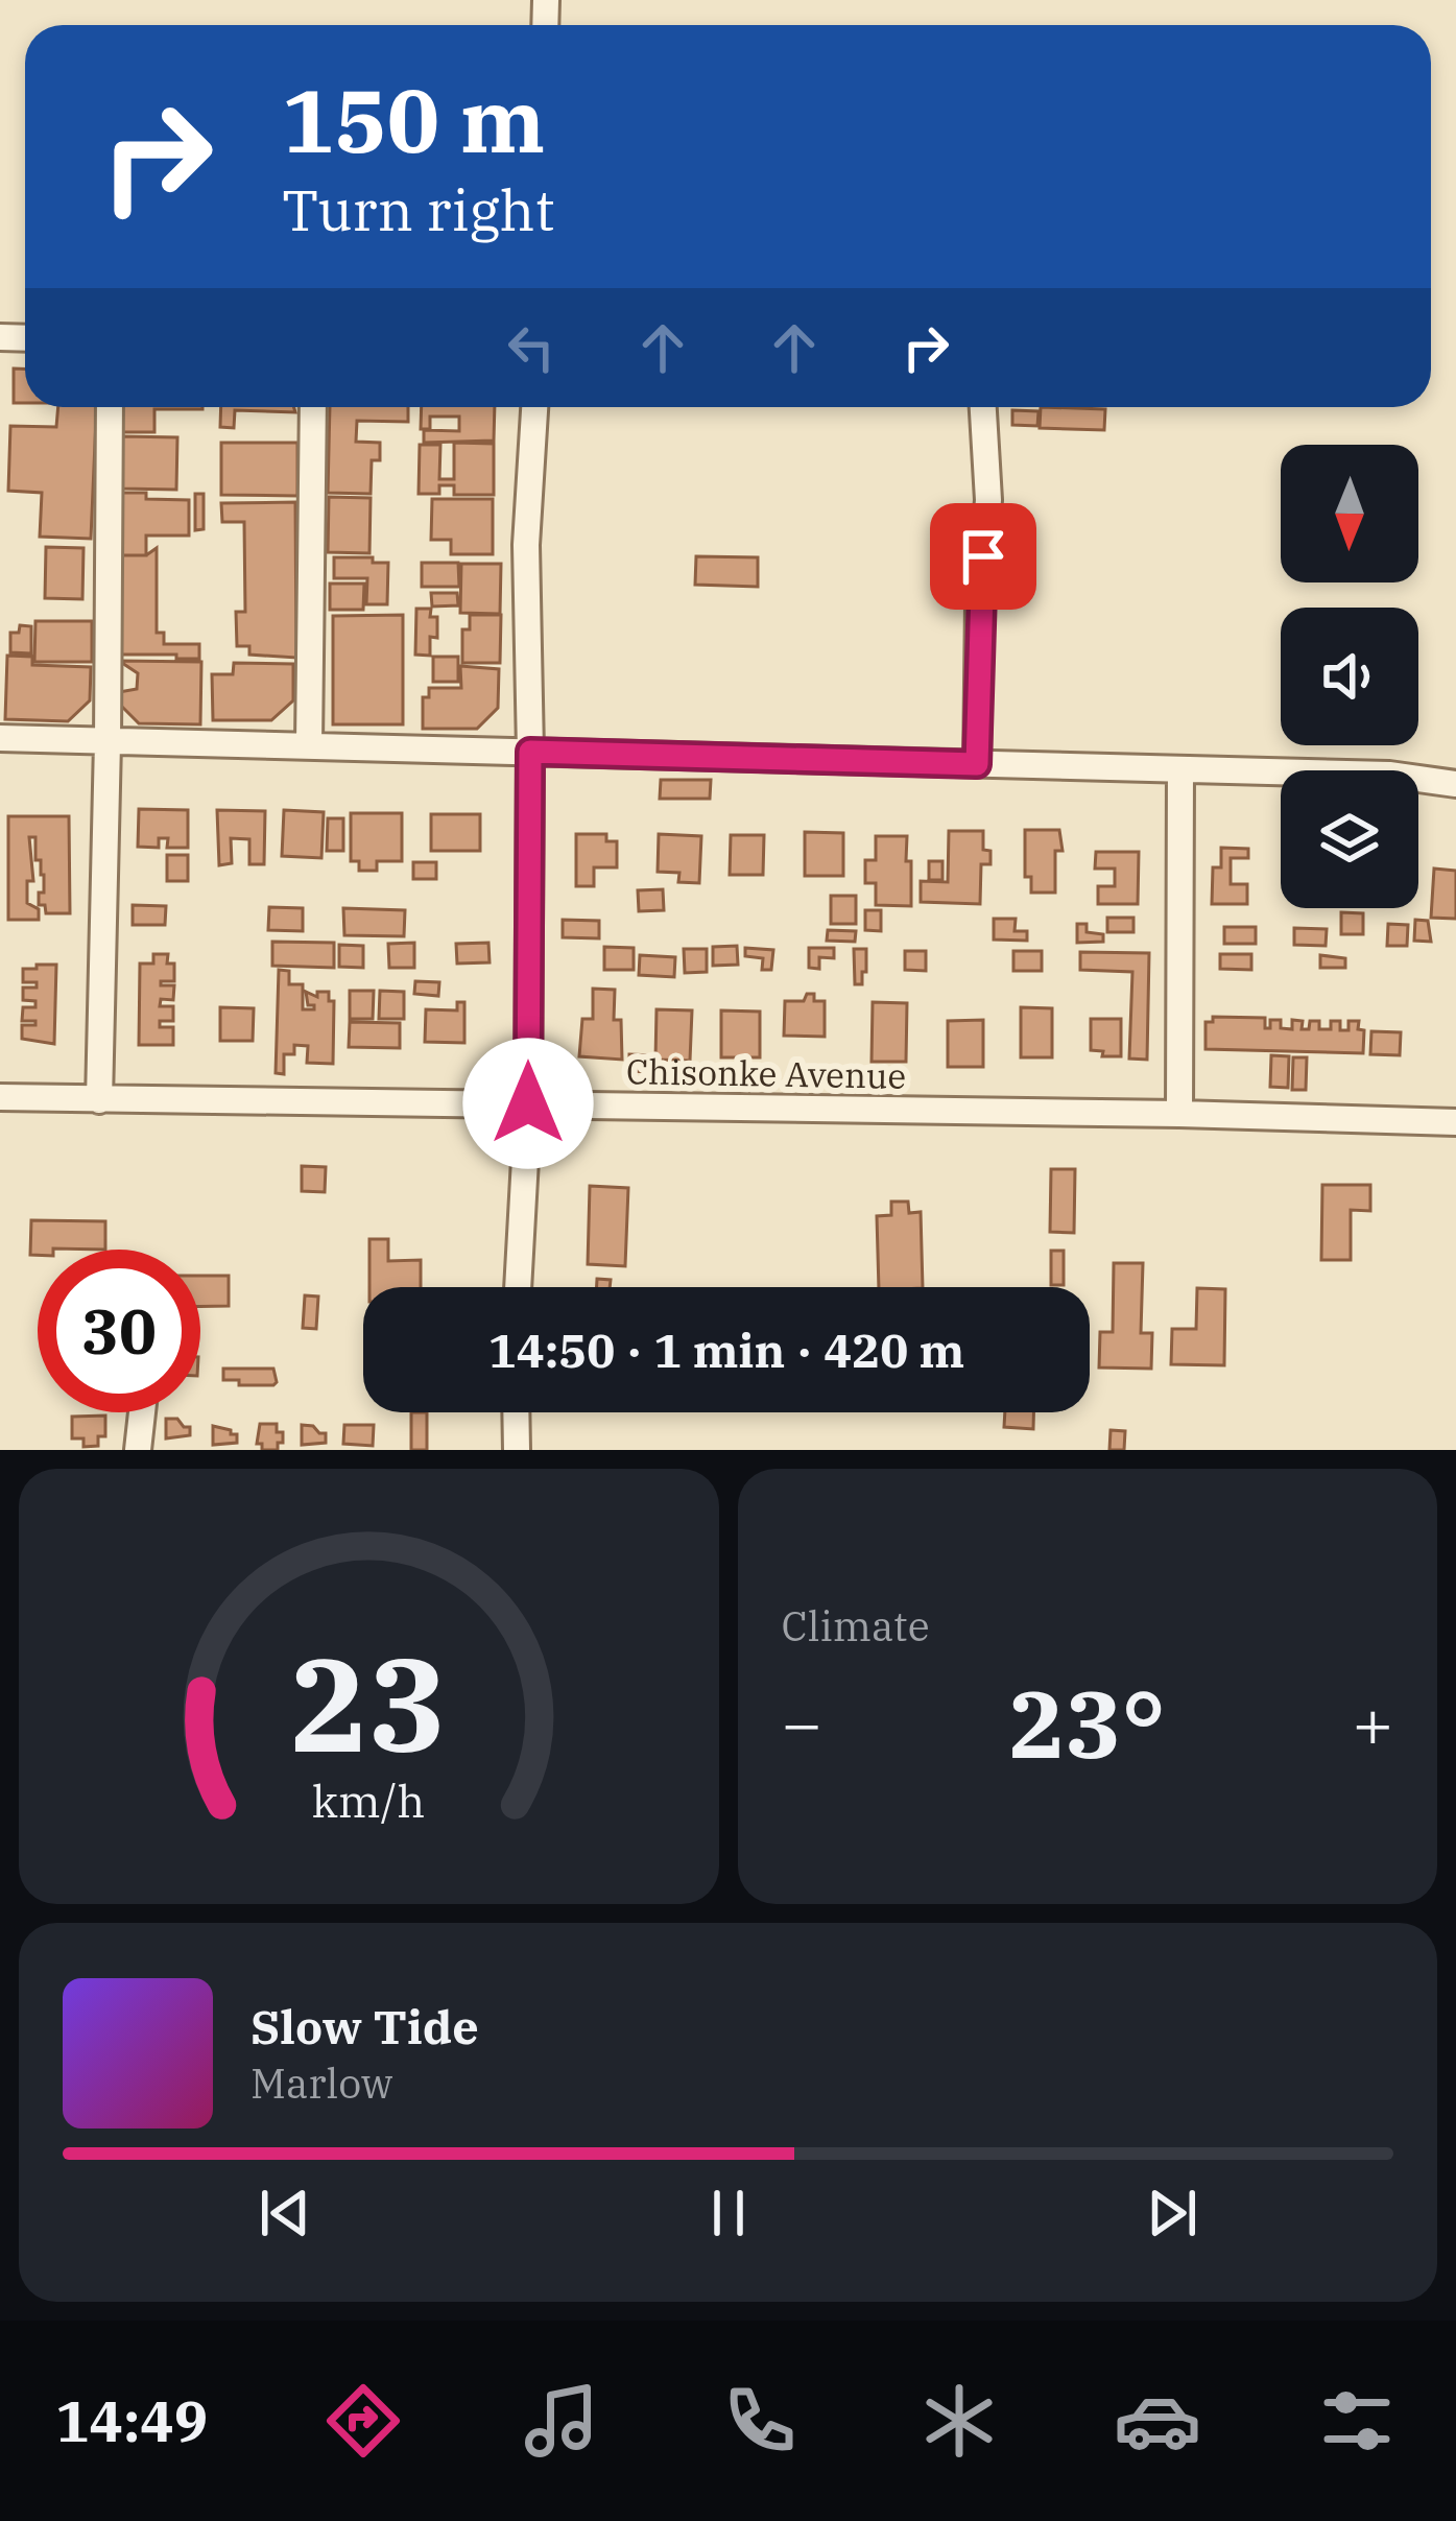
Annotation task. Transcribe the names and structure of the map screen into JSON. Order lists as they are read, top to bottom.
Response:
{
  "streets": {
    "street": ["Chisonke Avenue"]
  },
  "north": "bottom",
  "page": {
    "turn": ["150 m", "Turn right"],
    "limit": "30",
    "trip": "14:50 · 1 min · 420 m",
    "tile": "Climate",
    "heat": ["−", "23°", "+"],
    "song": ["Slow Tide", "Marlow"],
    "tabs": "14:49",
    "gauge": ["23", "km/h"]
  }
}
